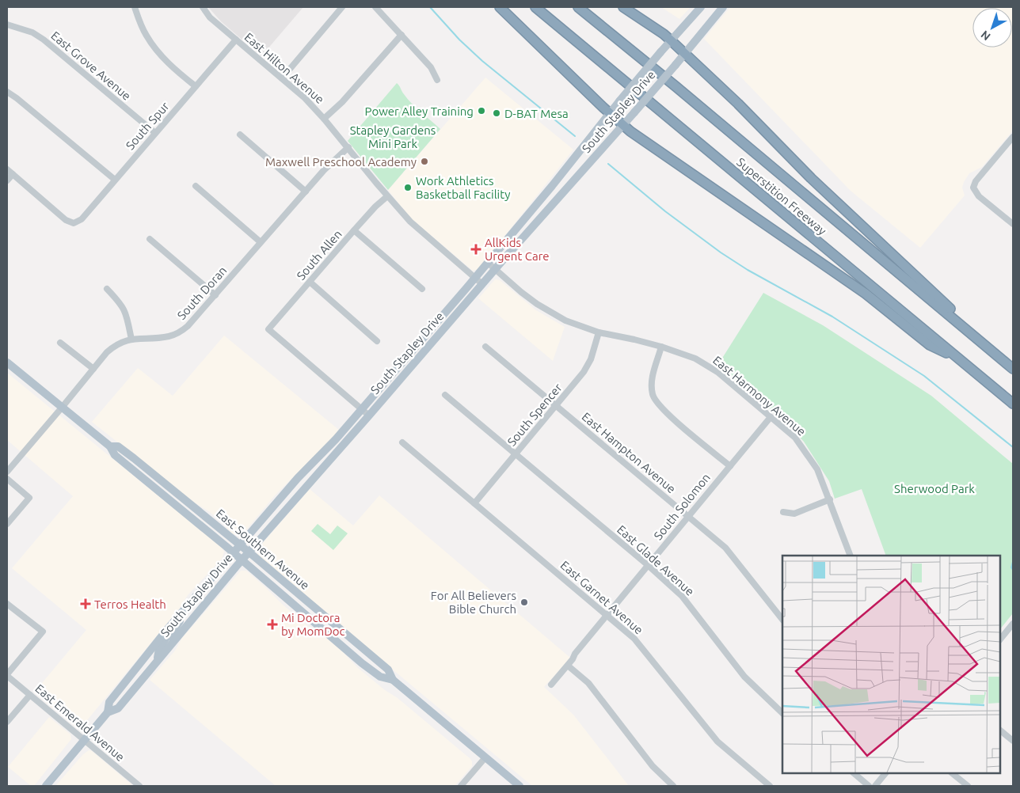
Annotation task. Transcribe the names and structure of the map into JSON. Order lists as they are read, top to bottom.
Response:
{
  "streets": {
    "highway": ["Superstition Freeway"],
    "main road": ["South Stapley Drive", "East Southern Avenue"],
    "street": [
      "East Grove Avenue",
      "East Hilton Avenue",
      "South Spur",
      "South Allen",
      "South Doran",
      "East Harmony Avenue",
      "South Spencer",
      "East Hampton Avenue",
      "South Solomon",
      "East Glade Avenue",
      "East Garnet Avenue",
      "East Emerald Avenue"
    ]
  },
  "crossings": [
    ["East Grove Avenue", "South Spur"],
    ["East Hilton Avenue", "South Stapley Drive"],
    ["East Hilton Avenue", "South Spur"],
    ["East Hilton Avenue", "South Allen"],
    ["East Hilton Avenue", "South Doran"],
    ["South Stapley Drive", "South Allen"],
    ["South Stapley Drive", "East Harmony Avenue"],
    ["South Stapley Drive", "East Southern Avenue"],
    ["South Stapley Drive", "East Emerald Avenue"],
    ["South Doran", "East Southern Avenue"],
    ["East Harmony Avenue", "South Spencer"],
    ["East Harmony Avenue", "South Solomon"],
    ["South Spencer", "East Hampton Avenue"],
    ["South Spencer", "East Glade Avenue"],
    ["South Spencer", "East Garnet Avenue"],
    ["East Hampton Avenue", "South Solomon"],
    ["South Solomon", "East Glade Avenue"],
    ["South Solomon", "East Garnet Avenue"]
  ],
  "parks": ["Stapley Gardens Mini Park", "Sherwood Park"],
  "places": {
    "other": [
      "Power Alley Training",
      "D-BAT Mesa",
      "Maxwell Preschool Academy",
      "Work Athletics Basketball Facility",
      "For All Believers Bible Church"
    ],
    "health": ["AllKids Urgent Care", "Terros Health", "Mi Doctora by MomDoc"]
  },
  "north": "bottom left"
}
